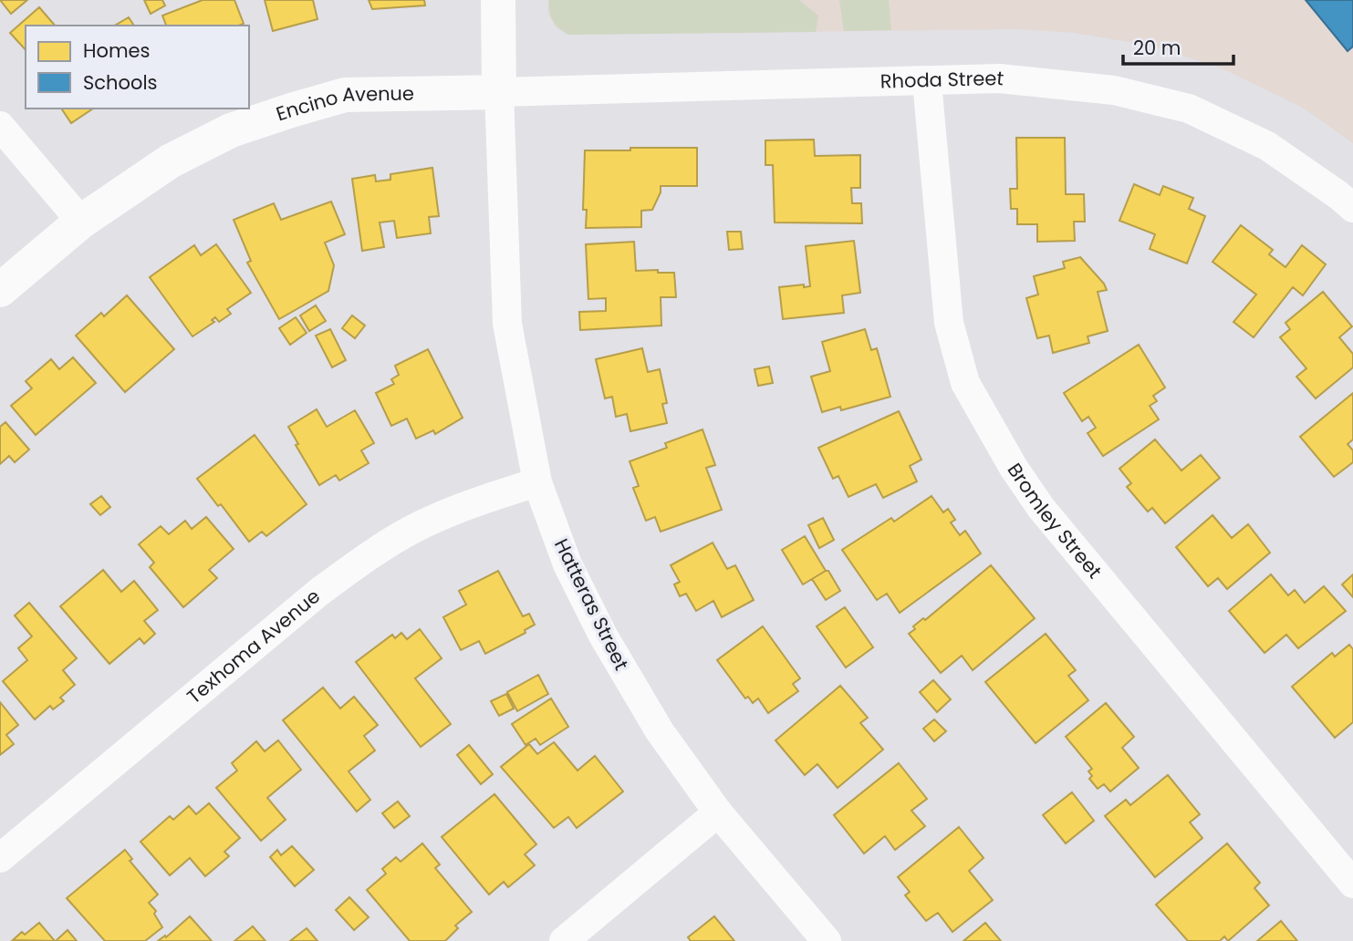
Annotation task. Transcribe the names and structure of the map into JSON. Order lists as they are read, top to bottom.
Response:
{
  "streets": {
    "street": [
      "Rhoda Street",
      "Encino Avenue",
      "Bromley Street",
      "Hatteras Street",
      "Texhoma Avenue"
    ]
  },
  "crossings": [
    ["Rhoda Street", "Encino Avenue"],
    ["Rhoda Street", "Bromley Street"],
    ["Rhoda Street", "Hatteras Street"],
    ["Encino Avenue", "Hatteras Street"],
    ["Hatteras Street", "Texhoma Avenue"]
  ],
  "legend": ["Homes", "Schools"],
  "scale_bar": "20 m"
}
